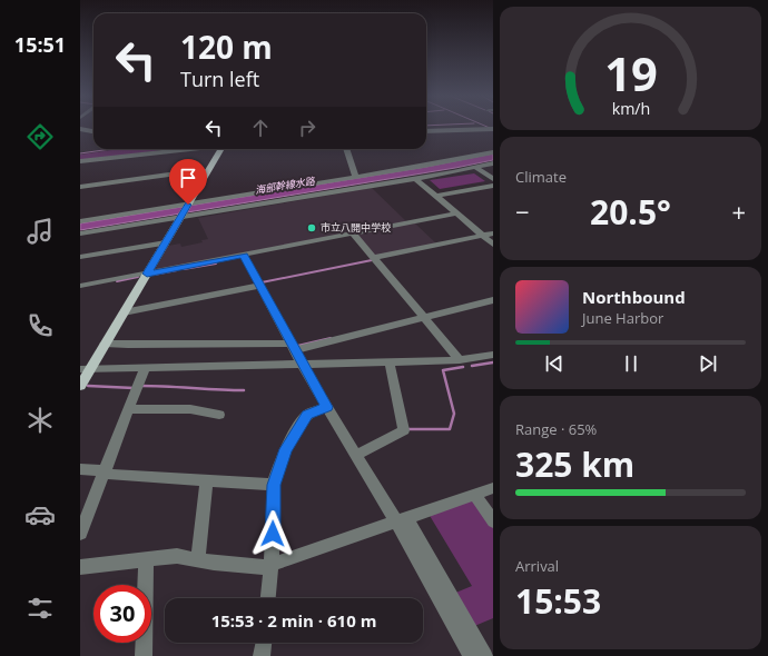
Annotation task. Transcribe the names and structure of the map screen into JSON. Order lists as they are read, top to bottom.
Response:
{
  "water": ["海部幹線水路"],
  "places": ["市立八開中学校"],
  "page": {
    "tabs": "15:51",
    "turn": ["120 m", "Turn left"],
    "tile": [
      "Climate",
      ["Range · 65%", "325 km"],
      ["Arrival", "15:53"]
    ],
    "heat": ["−", "20.5°", "+"],
    "song": ["Northbound", "June Harbor"],
    "limit": "30",
    "trip": "15:53 · 2 min · 610 m",
    "gauge": ["19", "km/h"]
  }
}
